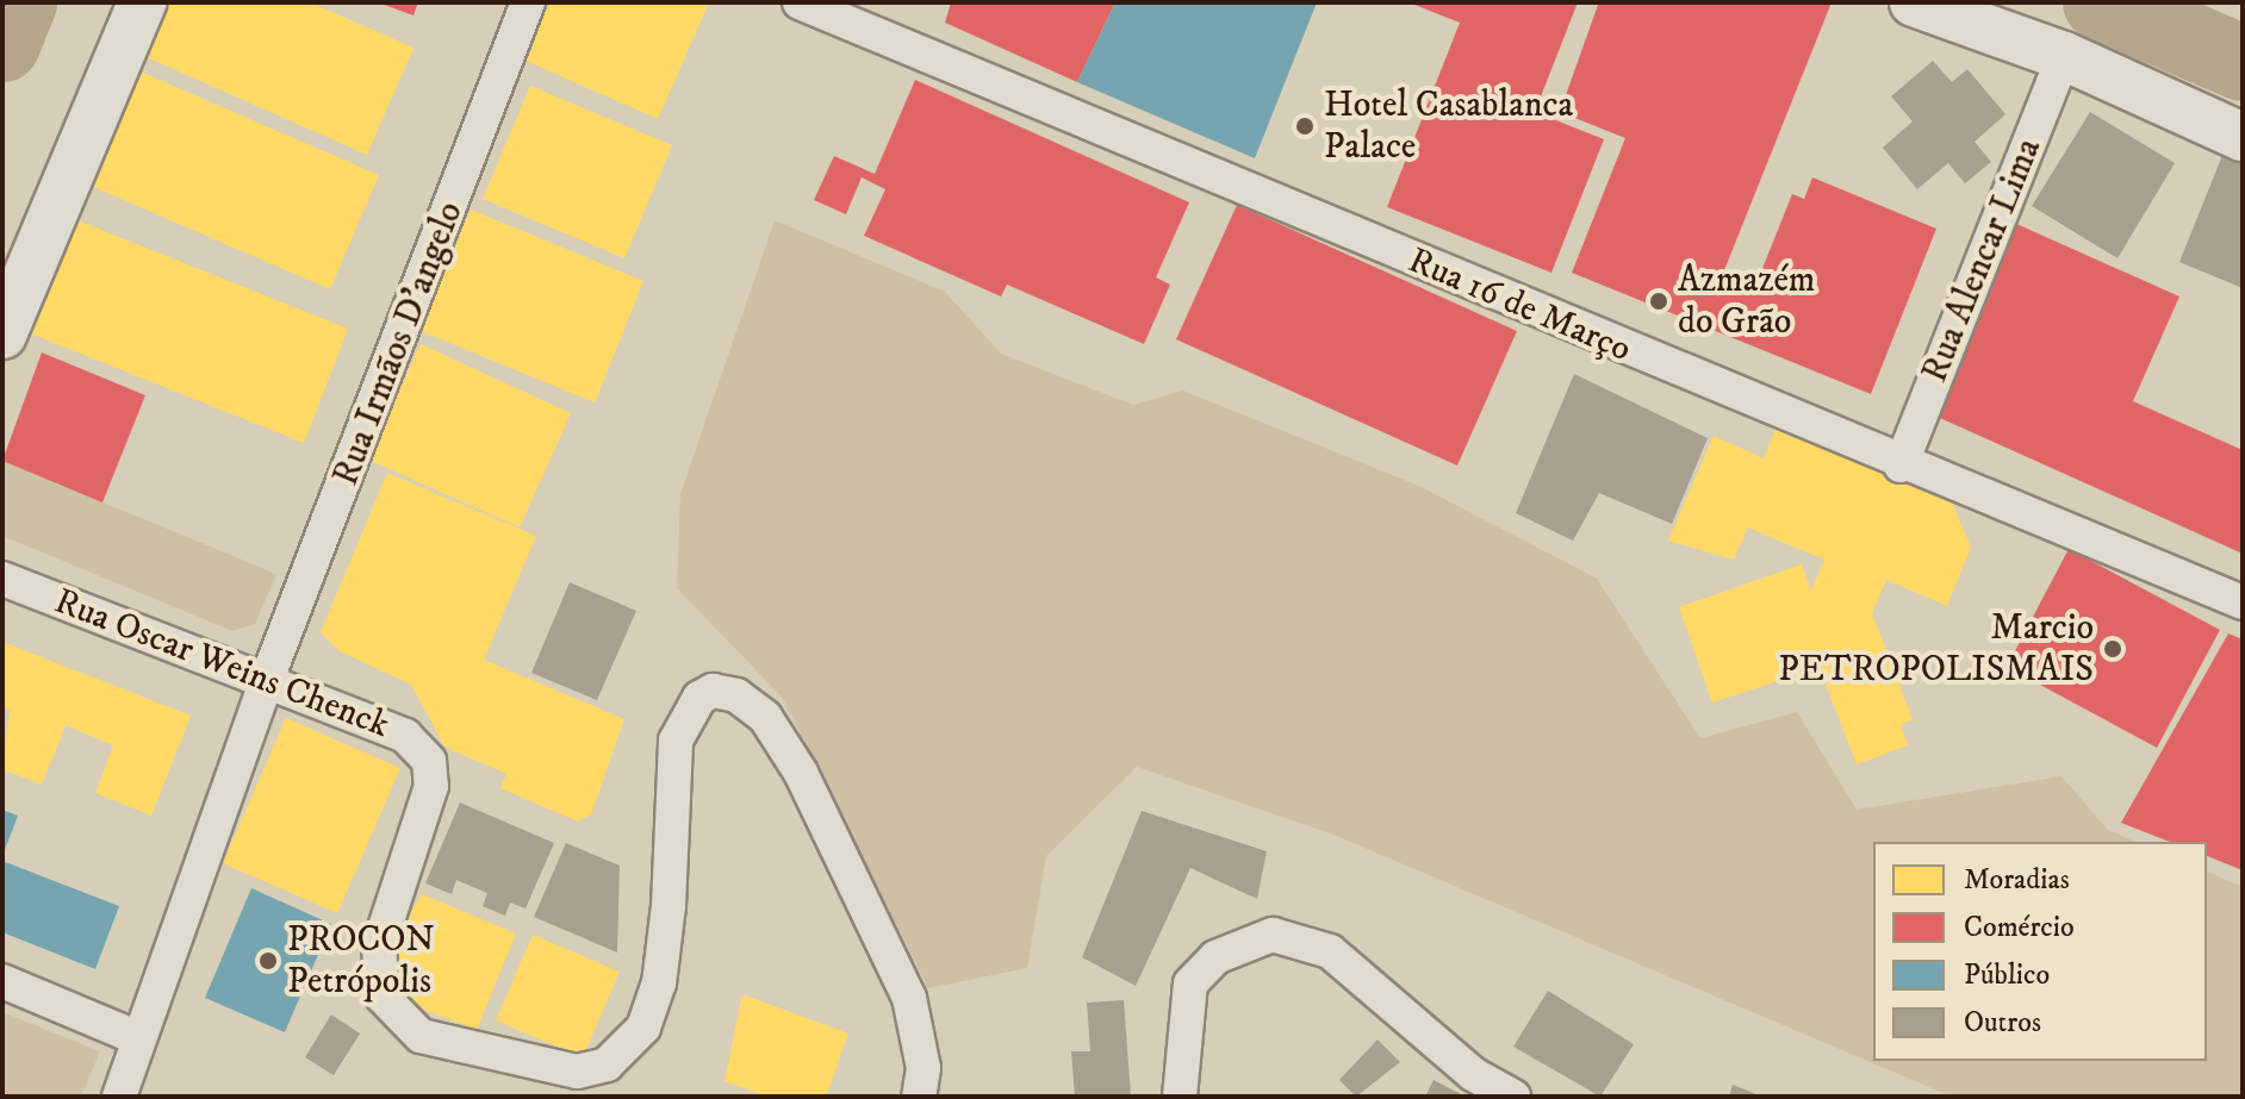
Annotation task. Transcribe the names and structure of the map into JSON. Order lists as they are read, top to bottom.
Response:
{
  "streets": {
    "street": [
      "Rua Alencar Lima",
      "Rua 16 de Março",
      "Rua Irmãos D'angelo",
      "Rua Oscar Weins Chenck"
    ]
  },
  "crossings": [
    ["Rua Alencar Lima", "Rua 16 de Março"],
    ["Rua Irmãos D'angelo", "Rua Oscar Weins Chenck"]
  ],
  "places": [
    "Hotel Casablanca Palace",
    "Azmazém do Grão",
    "Marcio PETROPOLISMAIS",
    "PROCON Petrópolis"
  ],
  "legend": [
    "Moradias",
    "Comércio",
    "Público",
    "Outros"
  ]
}
